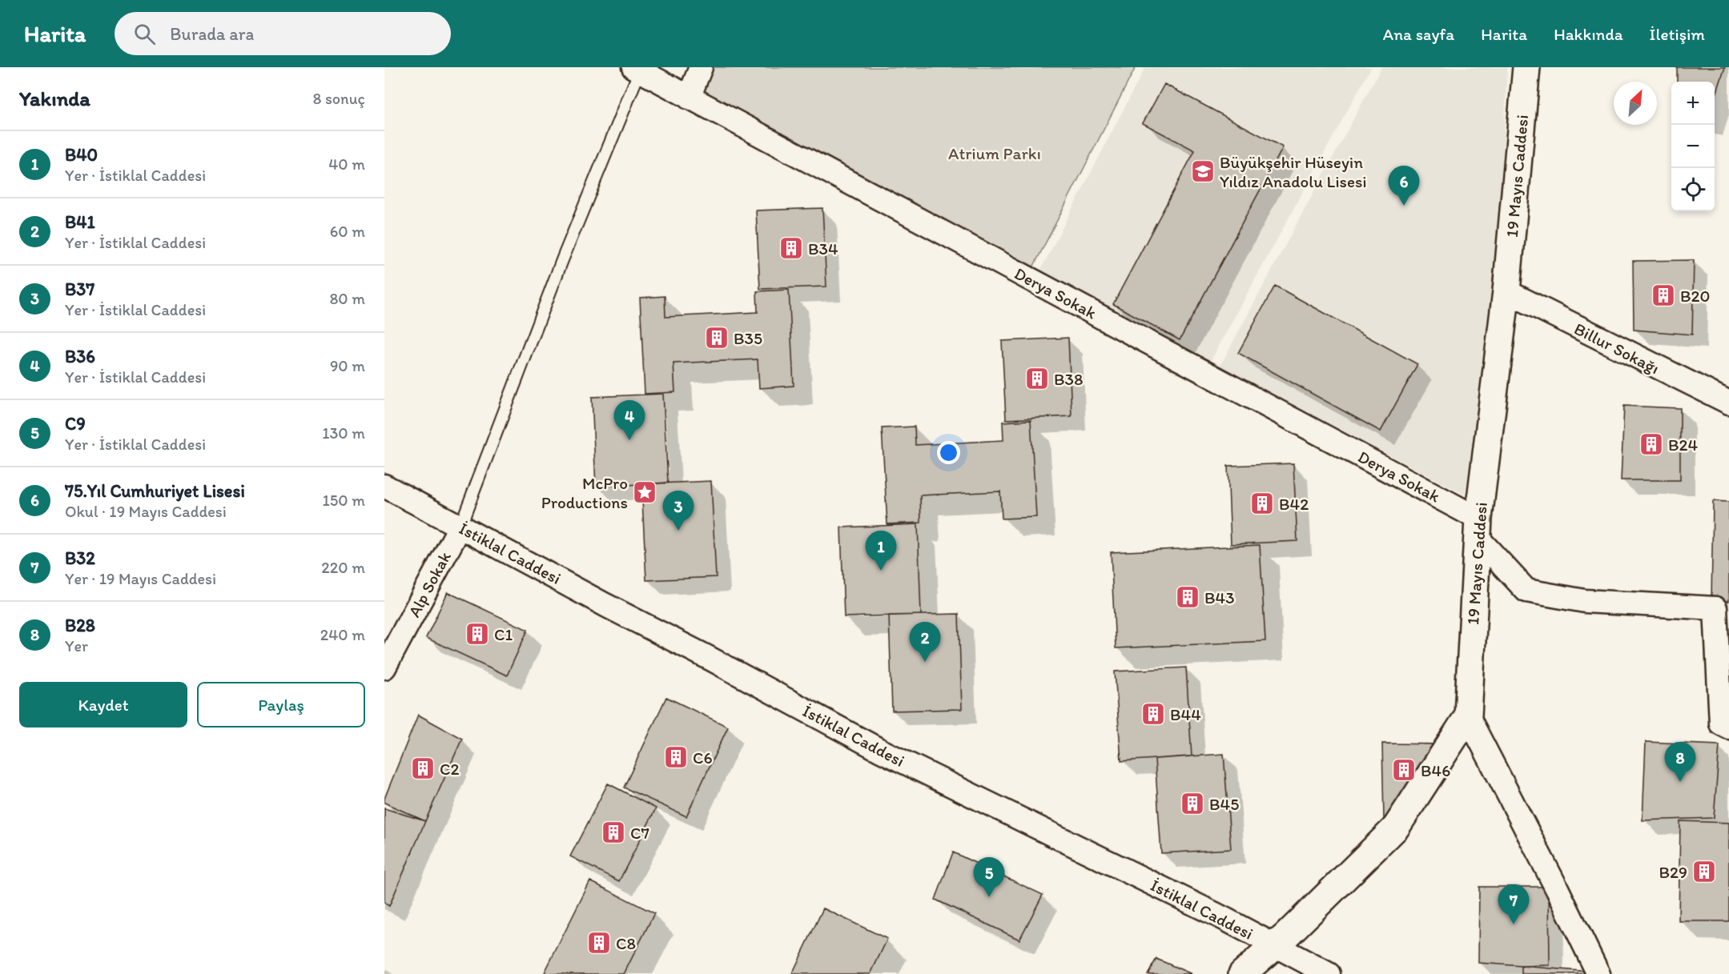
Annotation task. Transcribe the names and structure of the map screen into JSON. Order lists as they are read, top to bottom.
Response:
{
  "streets": {
    "street": [
      "19 Mayıs Caddesi",
      "Derya Sokak",
      "Billur Sokağı",
      "İstiklal Caddesi",
      "Alp Sokak"
    ]
  },
  "crossings": [
    ["19 Mayıs Caddesi", "Derya Sokak"],
    ["19 Mayıs Caddesi", "Billur Sokağı"],
    ["19 Mayıs Caddesi", "İstiklal Caddesi"],
    ["İstiklal Caddesi", "Alp Sokak"]
  ],
  "parks": ["Atrium Parkı"],
  "places": {
    "school or university": ["Büyükşehir Hüseyin Yıldız Anadolu Lisesi"],
    "building": [
      "B34",
      "B20",
      "B35",
      "B38",
      "B24",
      "B42",
      "B43",
      "C1",
      "B44",
      "C6",
      "C2",
      "B46",
      "B45",
      "C7",
      "B29",
      "C8"
    ],
    "place": ["McPro Productions"]
  },
  "north": "top right",
  "page": {
    "header": "Harita",
    "search": "Burada ara",
    "nav": [
      "Ana sayfa",
      "Harita",
      "Hakkında",
      "İletişim"
    ],
    "heading": ["Yakında", "8 sonuç"],
    "map_buttons": ["+", "−"],
    "list": [
      {
        "mark": "1",
        "name": "B40",
        "note": "Yer · İstiklal Caddesi",
        "value": "40 m"
      },
      {
        "mark": "2",
        "name": "B41",
        "note": "Yer · İstiklal Caddesi",
        "value": "60 m"
      },
      {
        "mark": "3",
        "name": "B37",
        "note": "Yer · İstiklal Caddesi",
        "value": "80 m"
      },
      {
        "mark": "4",
        "name": "B36",
        "note": "Yer · İstiklal Caddesi",
        "value": "90 m"
      },
      {
        "mark": "5",
        "name": "C9",
        "note": "Yer · İstiklal Caddesi",
        "value": "130 m"
      },
      {
        "mark": "6",
        "name": "75.Yıl Cumhuriyet Lisesi",
        "note": "Okul · 19 Mayıs Caddesi",
        "value": "150 m"
      },
      {
        "mark": "7",
        "name": "B32",
        "note": "Yer · 19 Mayıs Caddesi",
        "value": "220 m"
      },
      {
        "mark": "8",
        "name": "B28",
        "note": "Yer",
        "value": "240 m"
      }
    ],
    "pins": [
      "6",
      "4",
      "3",
      "1",
      "2",
      "8",
      "5",
      "7"
    ],
    "buttons": ["Kaydet", "Paylaş"]
  }
}
